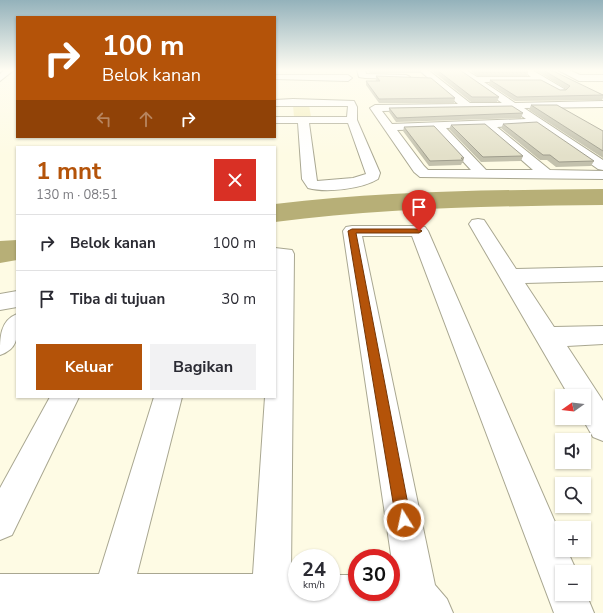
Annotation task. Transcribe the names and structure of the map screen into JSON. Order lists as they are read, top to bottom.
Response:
{
  "north": "left",
  "page": {
    "turn": ["100 m", "Belok kanan"],
    "heading": ["1 mnt", "130 m · 08:51"],
    "list": [
      {
        "name": "Belok kanan",
        "value": "100 m"
      },
      {
        "name": "Tiba di tujuan",
        "value": "30 m"
      }
    ],
    "buttons": ["Keluar", "Bagikan"],
    "map_buttons": ["+", "−"],
    "speed": "24 km/h",
    "limit": "30"
  }
}
